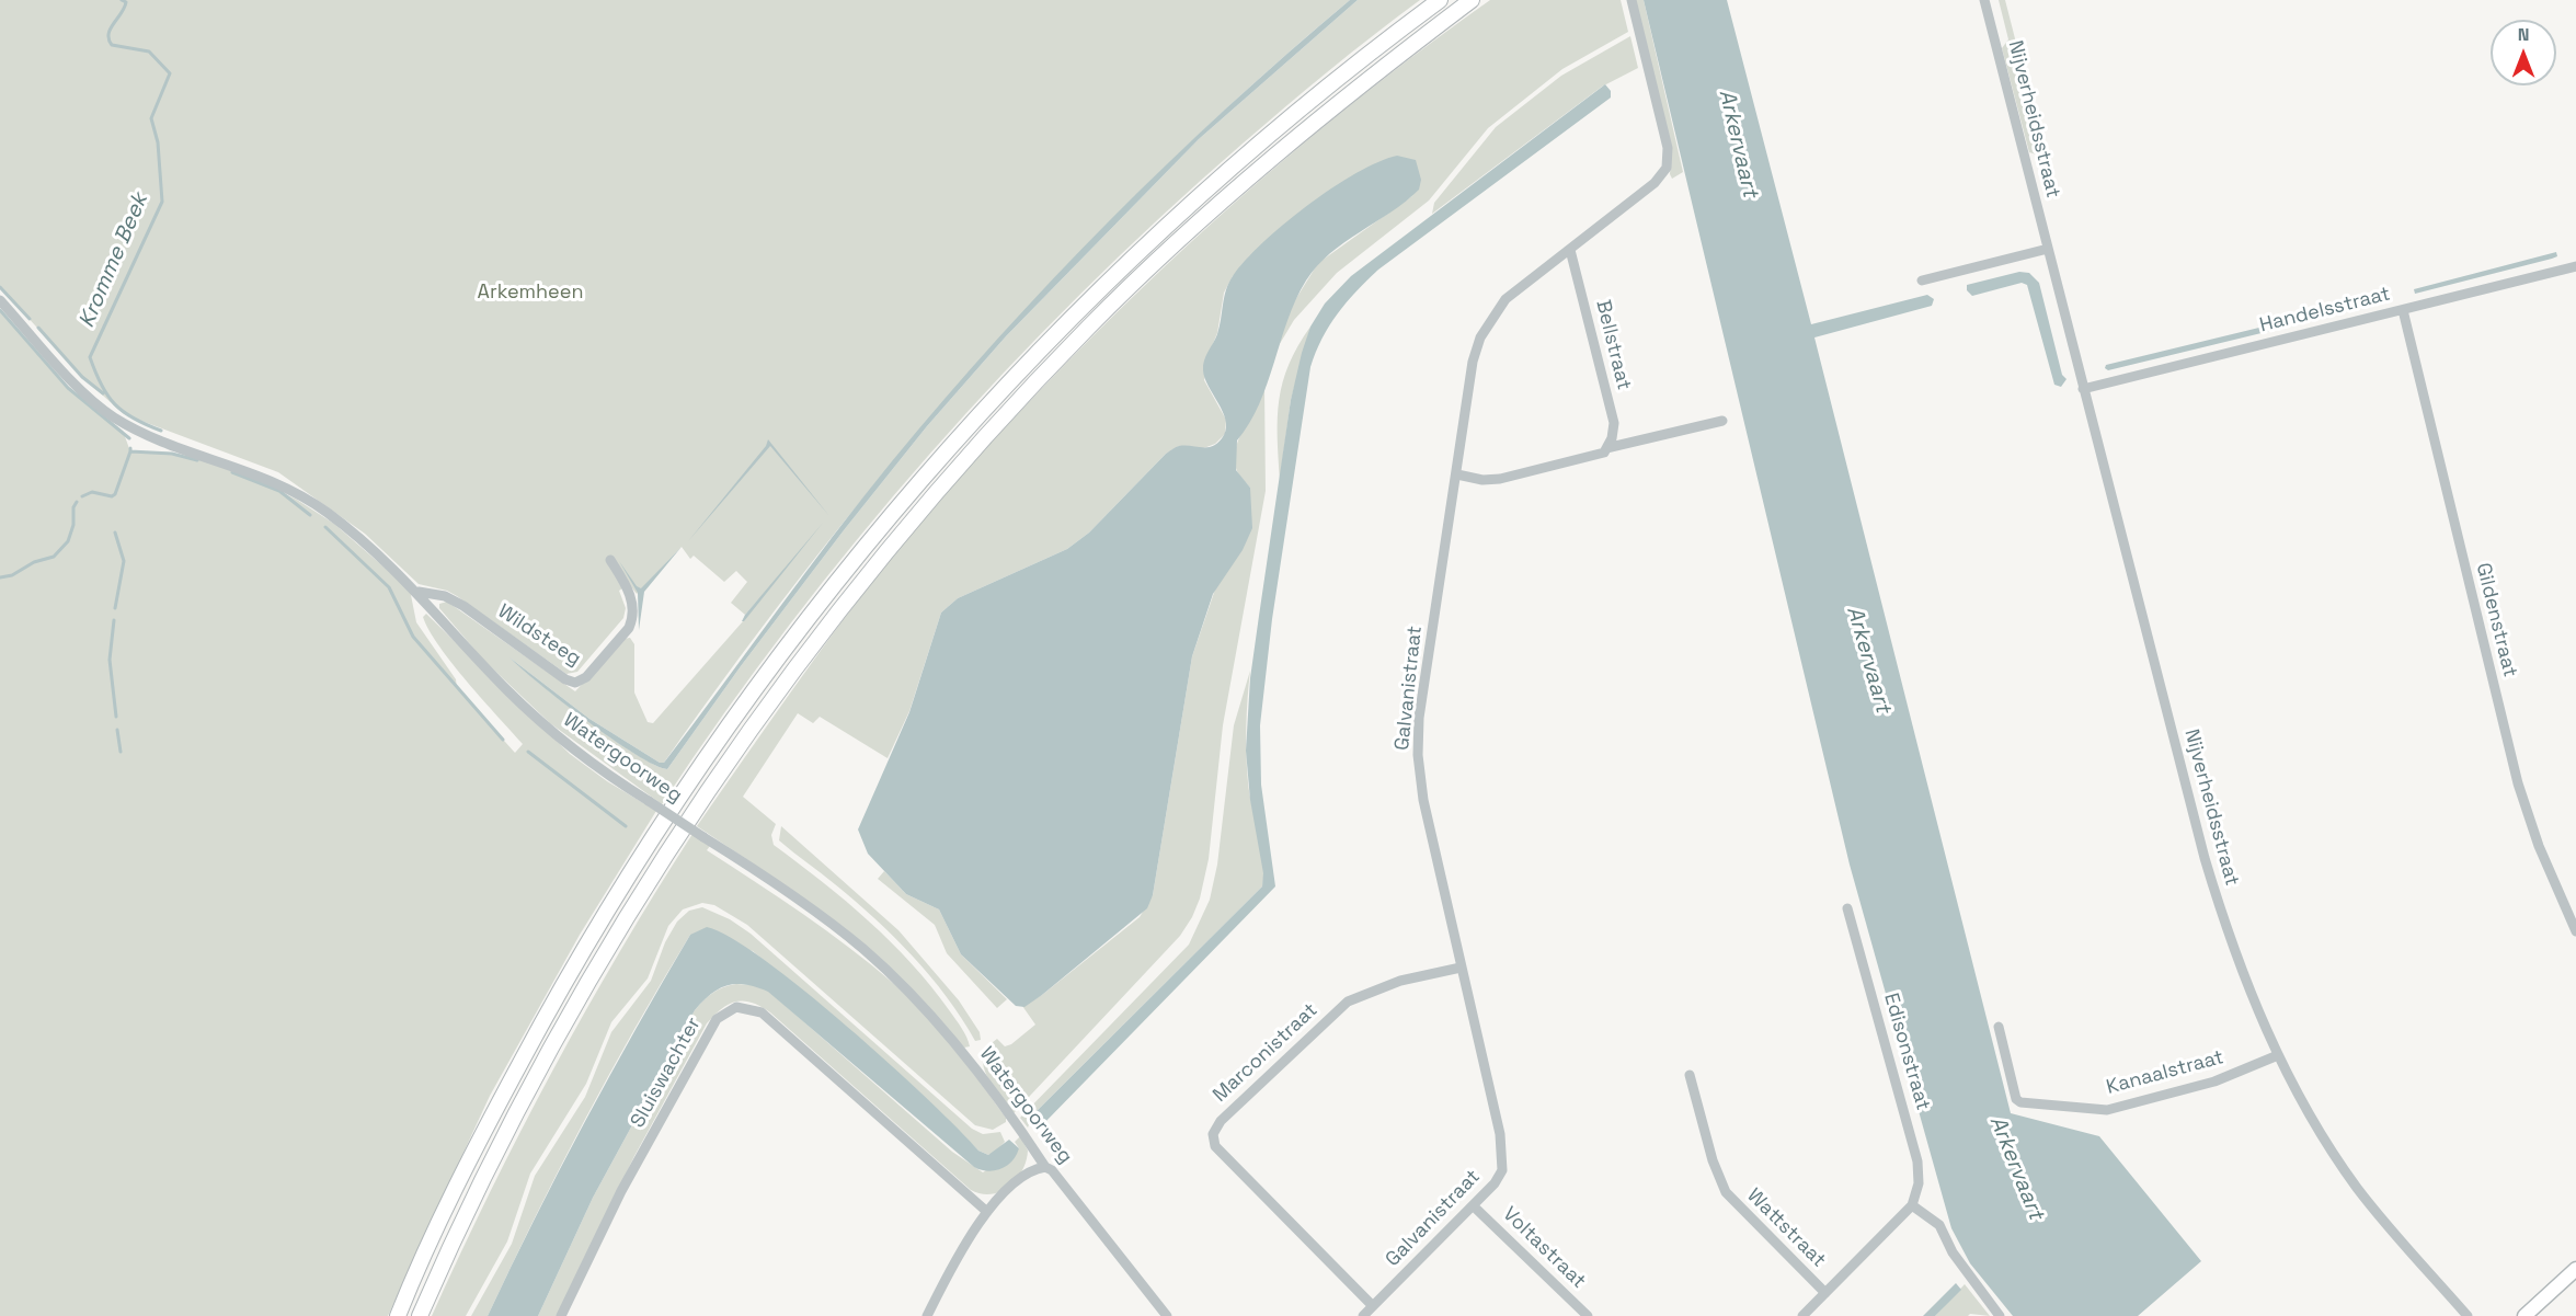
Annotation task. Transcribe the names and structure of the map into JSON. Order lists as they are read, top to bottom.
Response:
{
  "streets": {
    "street": [
      "Nijverheidsstraat",
      "Handelsstraat",
      "Bellstraat",
      "Gildenstraat",
      "Wildsteeg",
      "Galvanistraat",
      "Watergoorweg",
      "Edisonstraat",
      "Marconistraat",
      "Sluiswachter",
      "Kanaalstraat",
      "Wattstraat",
      "Voltastraat"
    ]
  },
  "crossings": [
    ["Nijverheidsstraat", "Handelsstraat"],
    ["Nijverheidsstraat", "Kanaalstraat"],
    ["Handelsstraat", "Gildenstraat"],
    ["Bellstraat", "Galvanistraat"],
    ["Wildsteeg", "Watergoorweg"],
    ["Galvanistraat", "Marconistraat"],
    ["Galvanistraat", "Voltastraat"]
  ],
  "water": ["Arkervaart", "Kromme Beek"],
  "parks": ["Arkemheen"],
  "north": "top"
}
